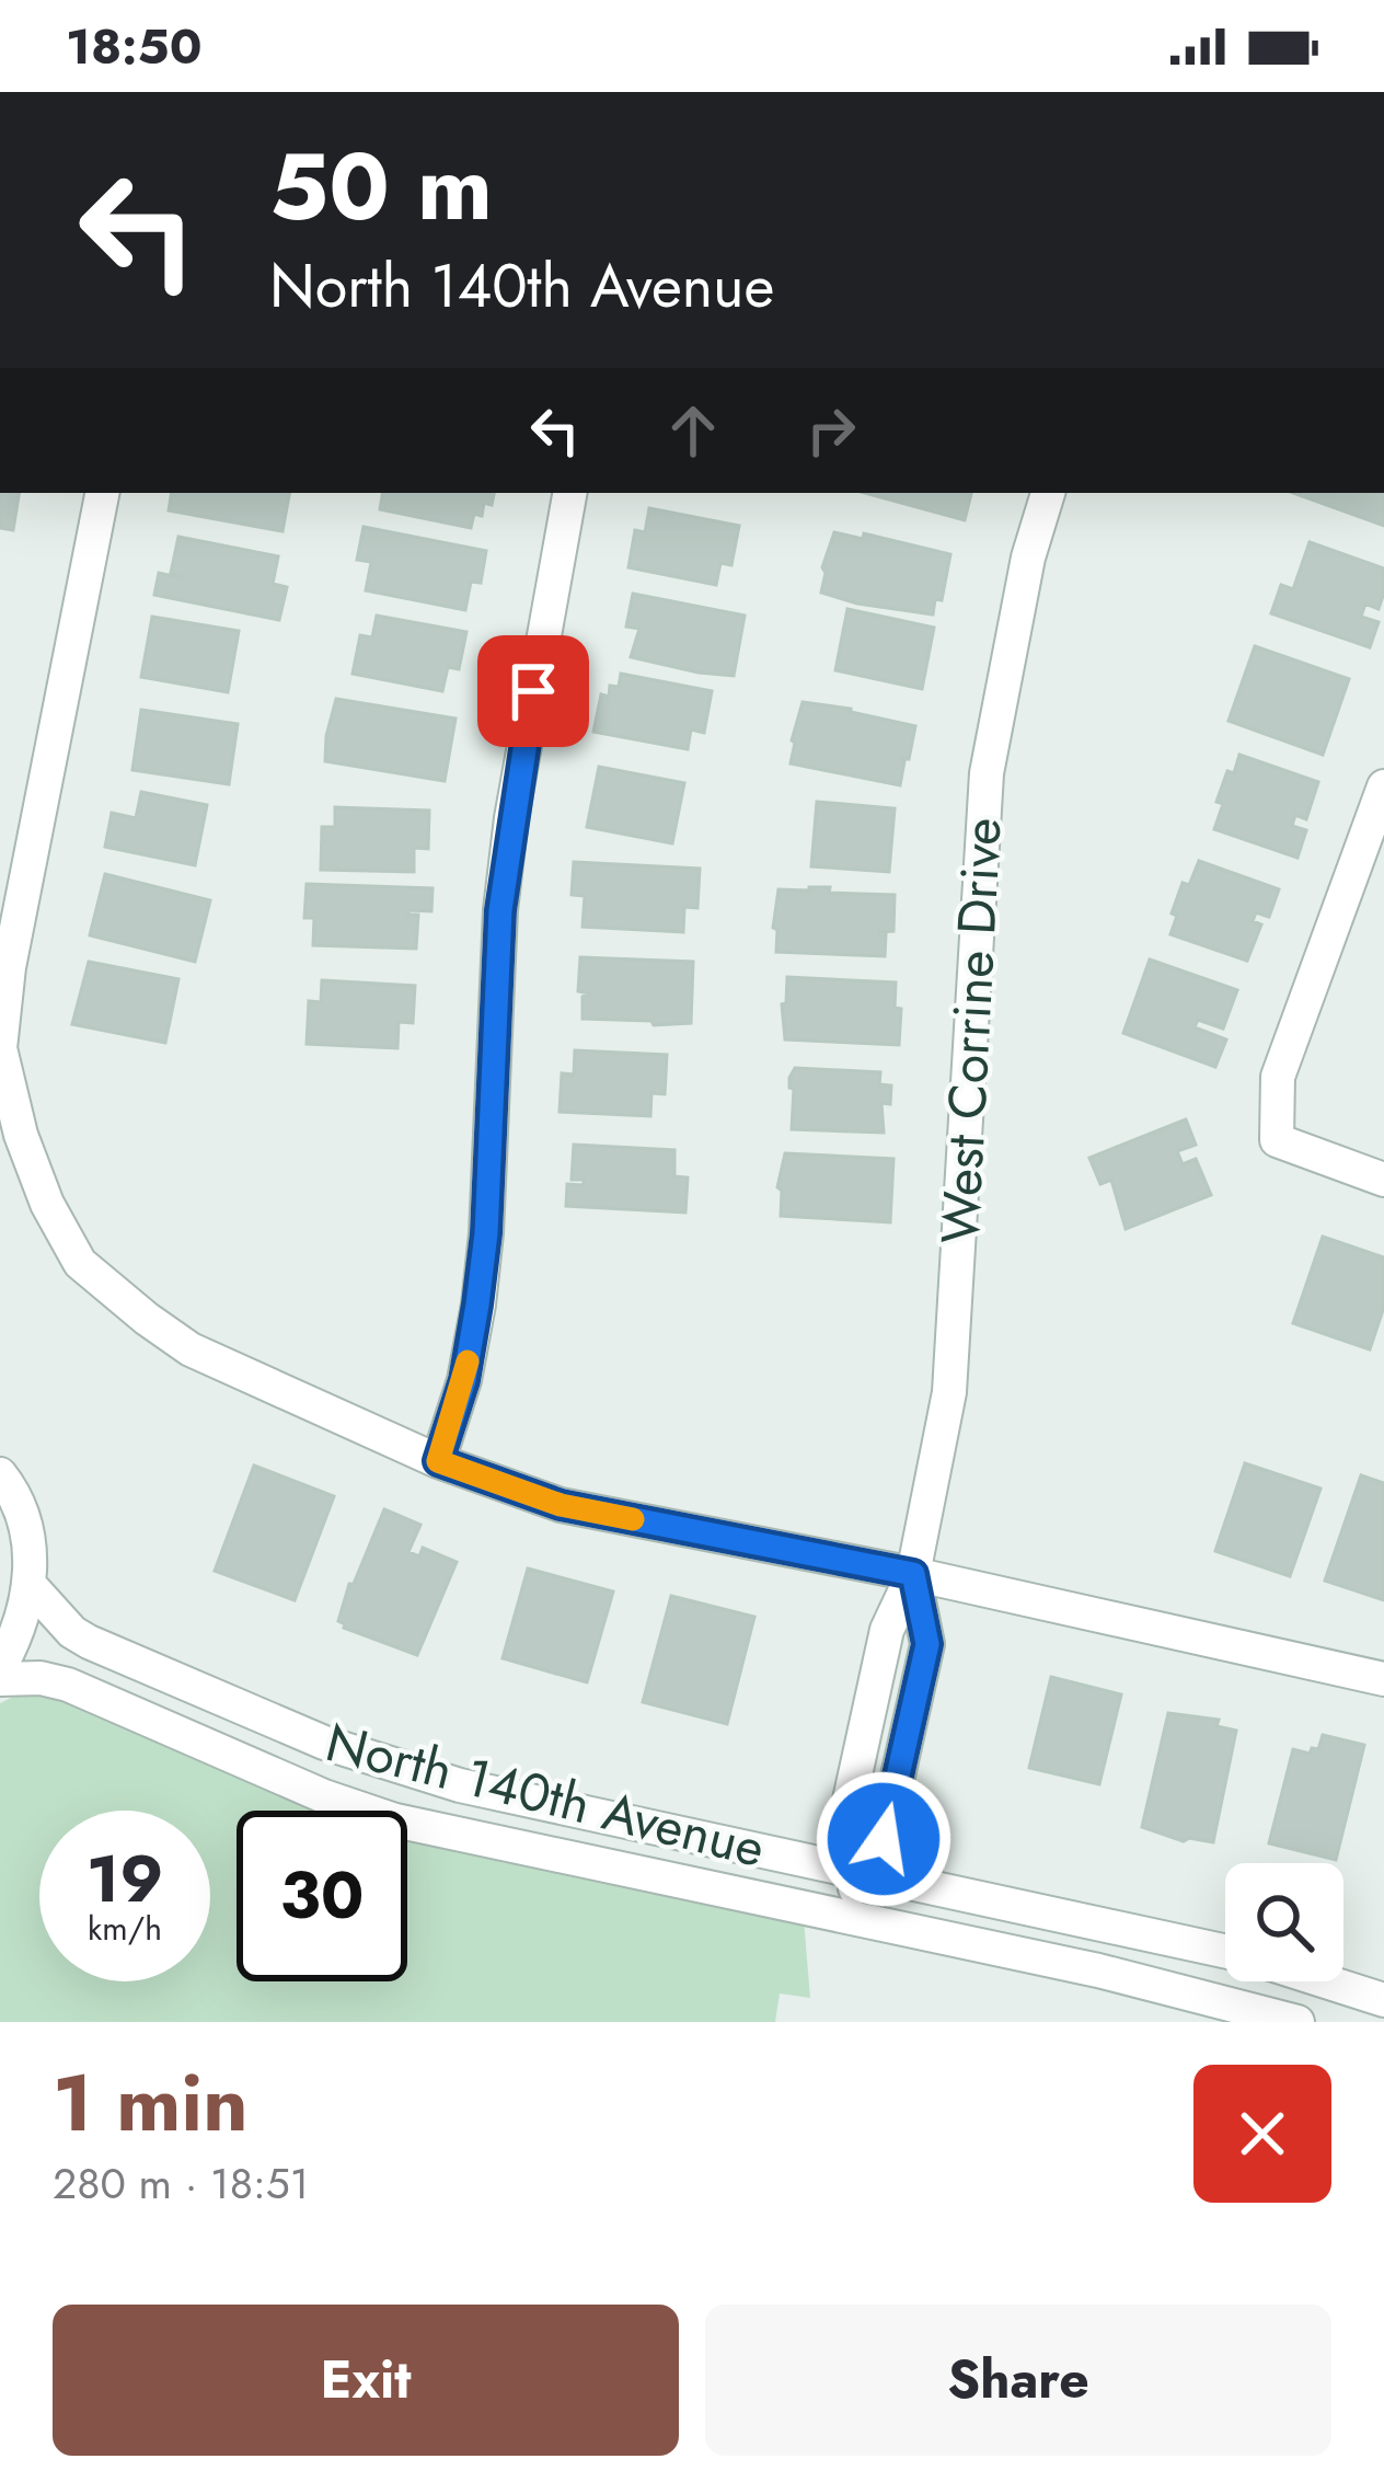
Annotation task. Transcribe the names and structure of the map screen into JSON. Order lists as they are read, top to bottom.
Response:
{
  "streets": {
    "street": ["West Corrine Drive", "North 140th Avenue"]
  },
  "crossings": [
    ["West Corrine Drive", "North 140th Avenue"]
  ],
  "page": {
    "status": "18:50",
    "turn": ["50 m", "North 140th Avenue"],
    "speed": "19 km/h",
    "limit": "30",
    "heading": ["1 min", "280 m · 18:51"],
    "buttons": ["Exit", "Share"]
  }
}
